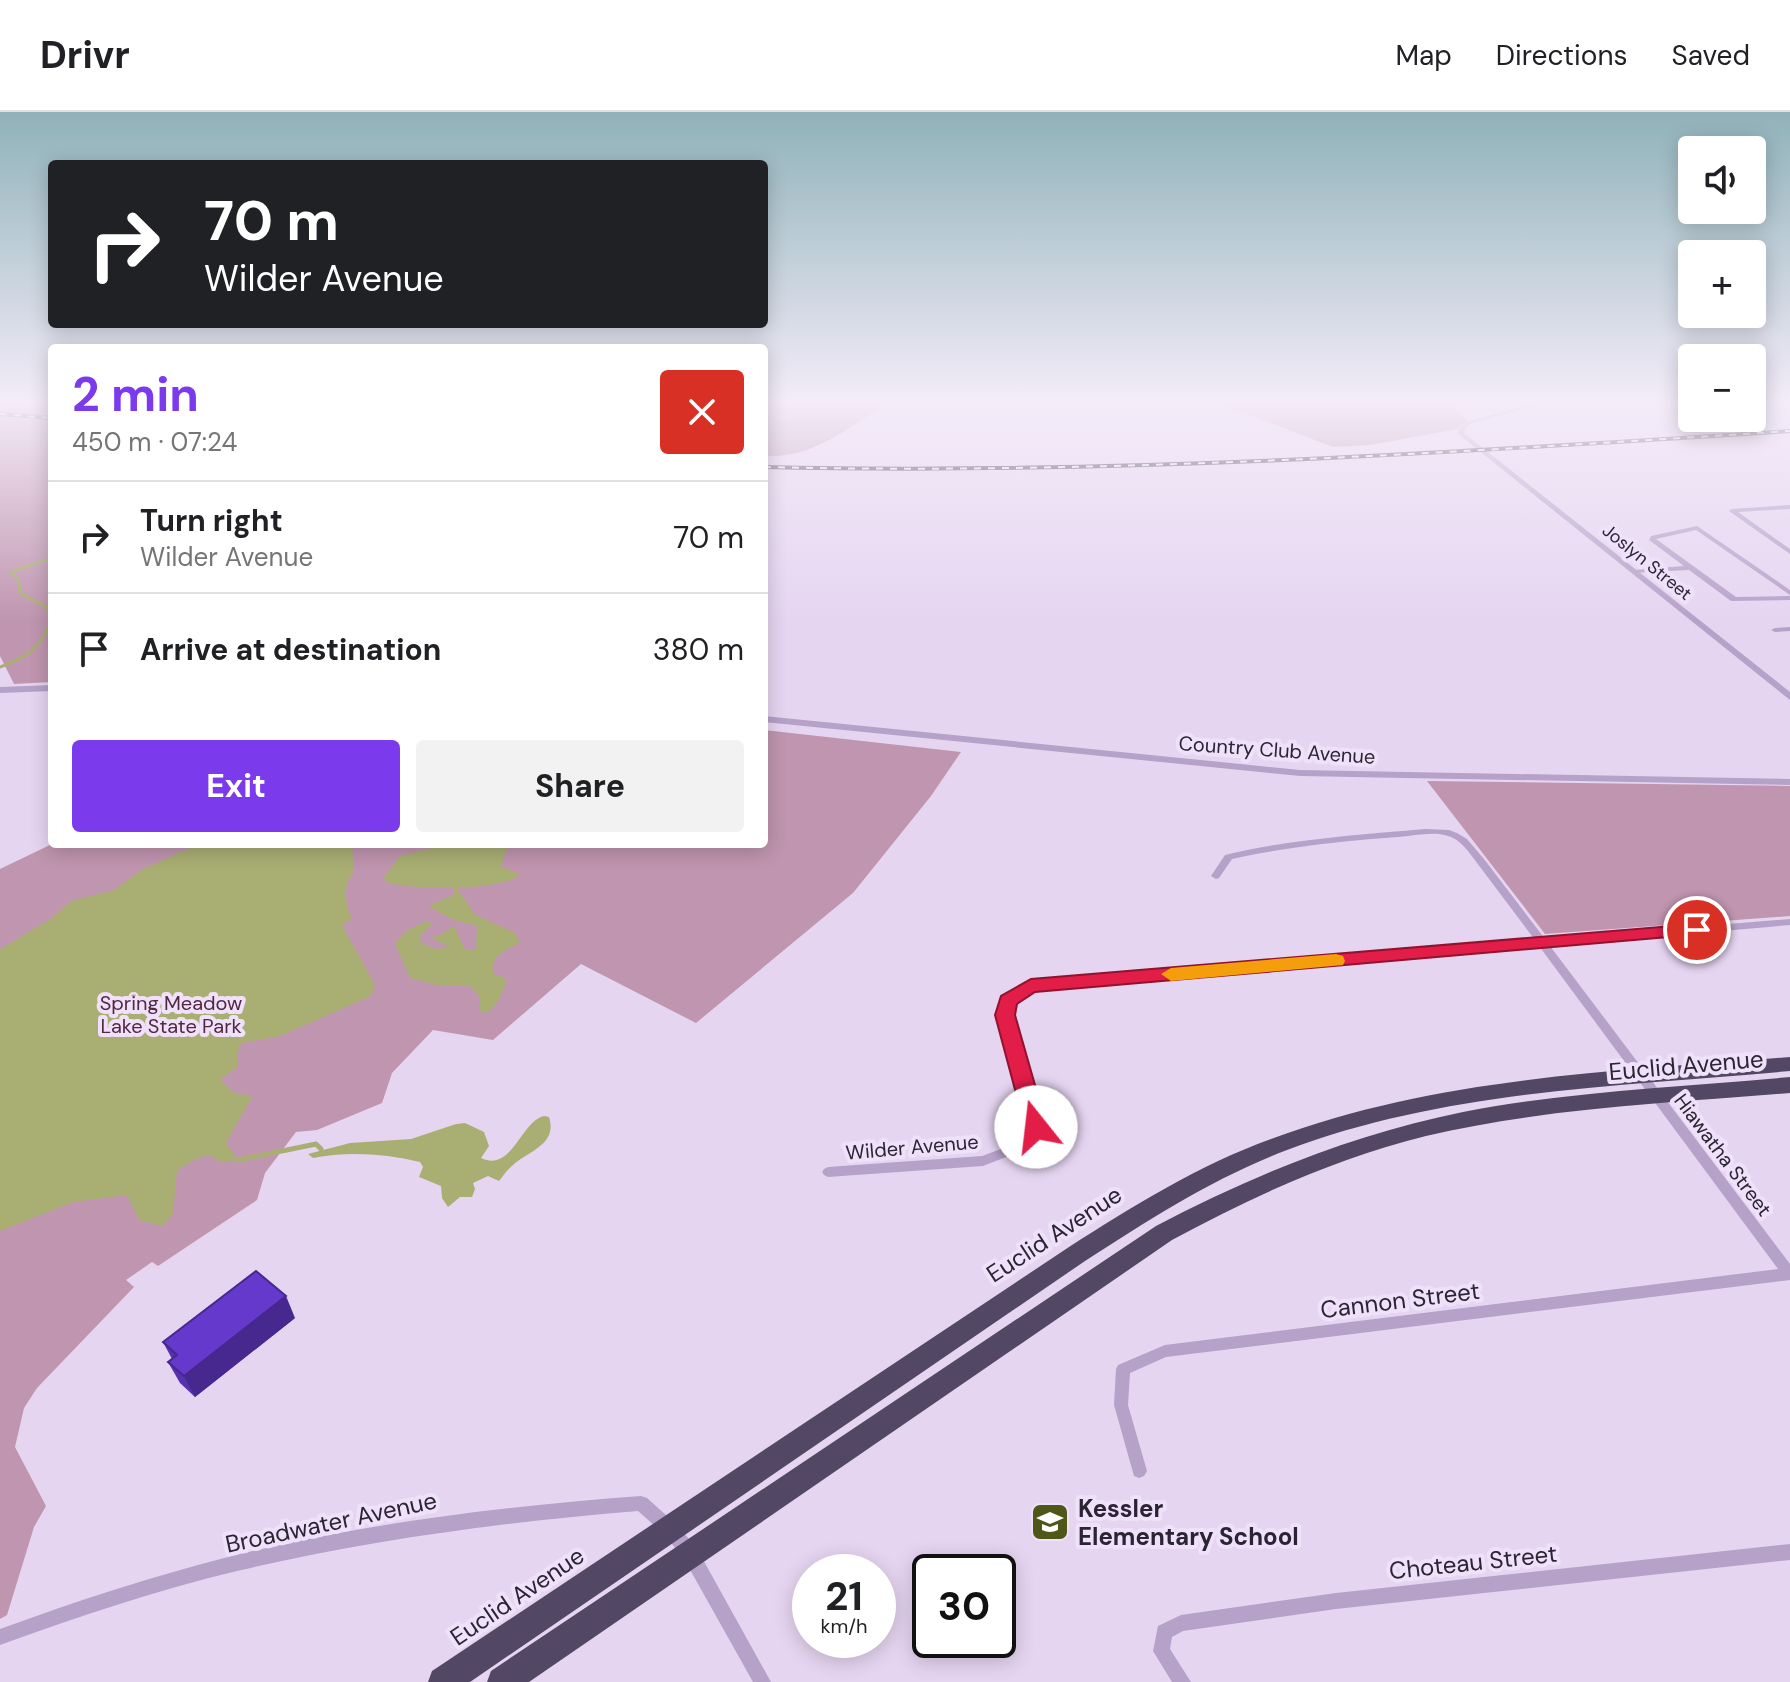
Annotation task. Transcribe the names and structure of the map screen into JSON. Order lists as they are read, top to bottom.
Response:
{
  "streets": {
    "highway": ["Euclid Avenue"],
    "street": [
      "Joslyn Street",
      "Country Club Avenue",
      "Wilder Avenue",
      "Hiawatha Street",
      "Cannon Street",
      "Broadwater Avenue",
      "Choteau Street"
    ]
  },
  "crossings": [
    ["Euclid Avenue", "Hiawatha Street"],
    ["Euclid Avenue", "Broadwater Avenue"],
    ["Wilder Avenue", "Hiawatha Street"],
    ["Hiawatha Street", "Cannon Street"]
  ],
  "parks": ["Spring Meadow Lake State Park"],
  "places": {
    "school or university": ["Kessler Elementary School"]
  },
  "page": {
    "header": "Drivr",
    "nav": ["Map", "Directions", "Saved"],
    "map_buttons": ["+", "−"],
    "turn": ["70 m", "Wilder Avenue"],
    "heading": ["2 min", "450 m · 07:24"],
    "list": [
      {
        "name": "Turn right",
        "note": "Wilder Avenue",
        "value": "70 m"
      },
      {
        "name": "Arrive at destination",
        "value": "380 m"
      }
    ],
    "buttons": ["Exit", "Share"],
    "speed": "21 km/h",
    "limit": "30"
  }
}
